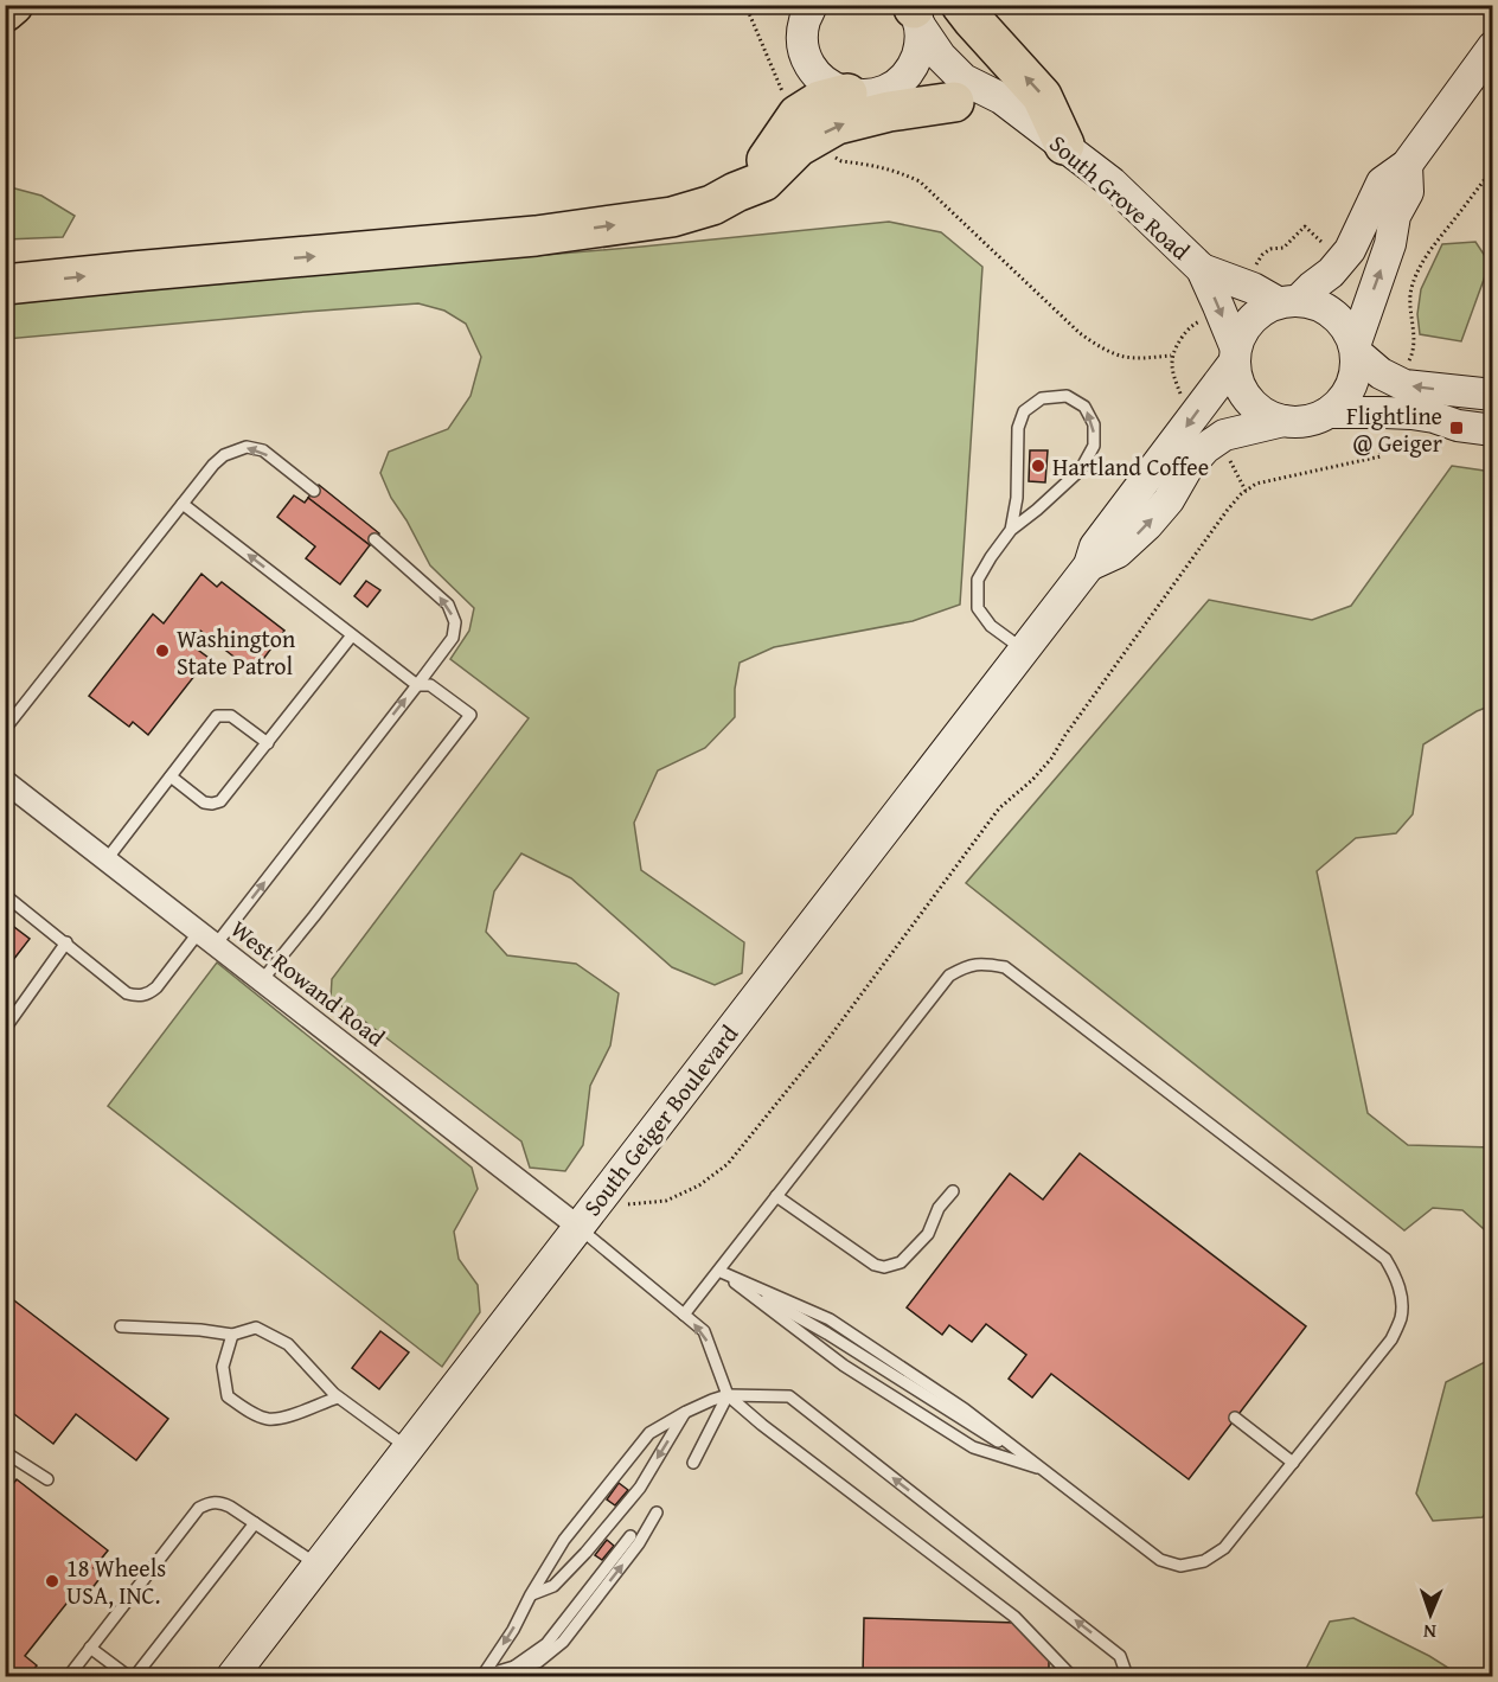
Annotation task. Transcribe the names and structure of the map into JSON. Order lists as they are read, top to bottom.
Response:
{
  "streets": {
    "street": ["South Grove Road", "West Rowand Road", "South Geiger Boulevard"]
  },
  "crossings": [
    ["South Grove Road", "South Geiger Boulevard"],
    ["West Rowand Road", "South Geiger Boulevard"]
  ],
  "places": {
    "transit": ["Flightline @ Geiger"],
    "other": ["Hartland Coffee", "Washington State Patrol", "18 Wheels USA, INC."]
  },
  "north": "bottom"
}
